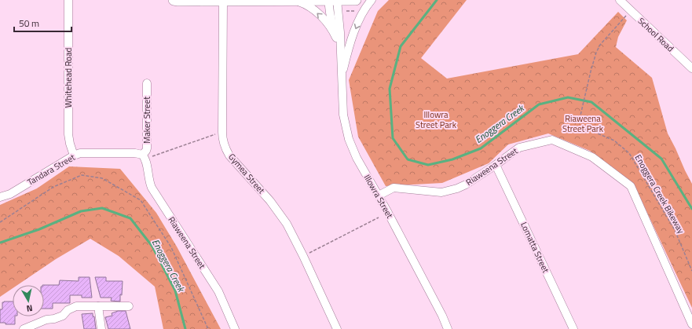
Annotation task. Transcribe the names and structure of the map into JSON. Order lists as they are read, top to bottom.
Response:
{
  "streets": {
    "street": [
      "School Road",
      "Whitehead Road",
      "Maker Street",
      "Riaweena Street",
      "Tandara Street",
      "Gymea Street",
      "Illowra Street",
      "Lomatta Street"
    ],
    "path": ["Enoggera Creek Bikeway"]
  },
  "crossings": [
    ["Whitehead Road", "Tandara Street"],
    ["Maker Street", "Riaweena Street"],
    ["Maker Street", "Tandara Street"],
    ["Riaweena Street", "Tandara Street"],
    ["Riaweena Street", "Illowra Street"],
    ["Riaweena Street", "Lomatta Street"]
  ],
  "water": ["Enoggera Creek"],
  "parks": ["Illowra Street Park", "Riaweena Street Park"],
  "scale_bar": "50 m",
  "north": "bottom"
}
